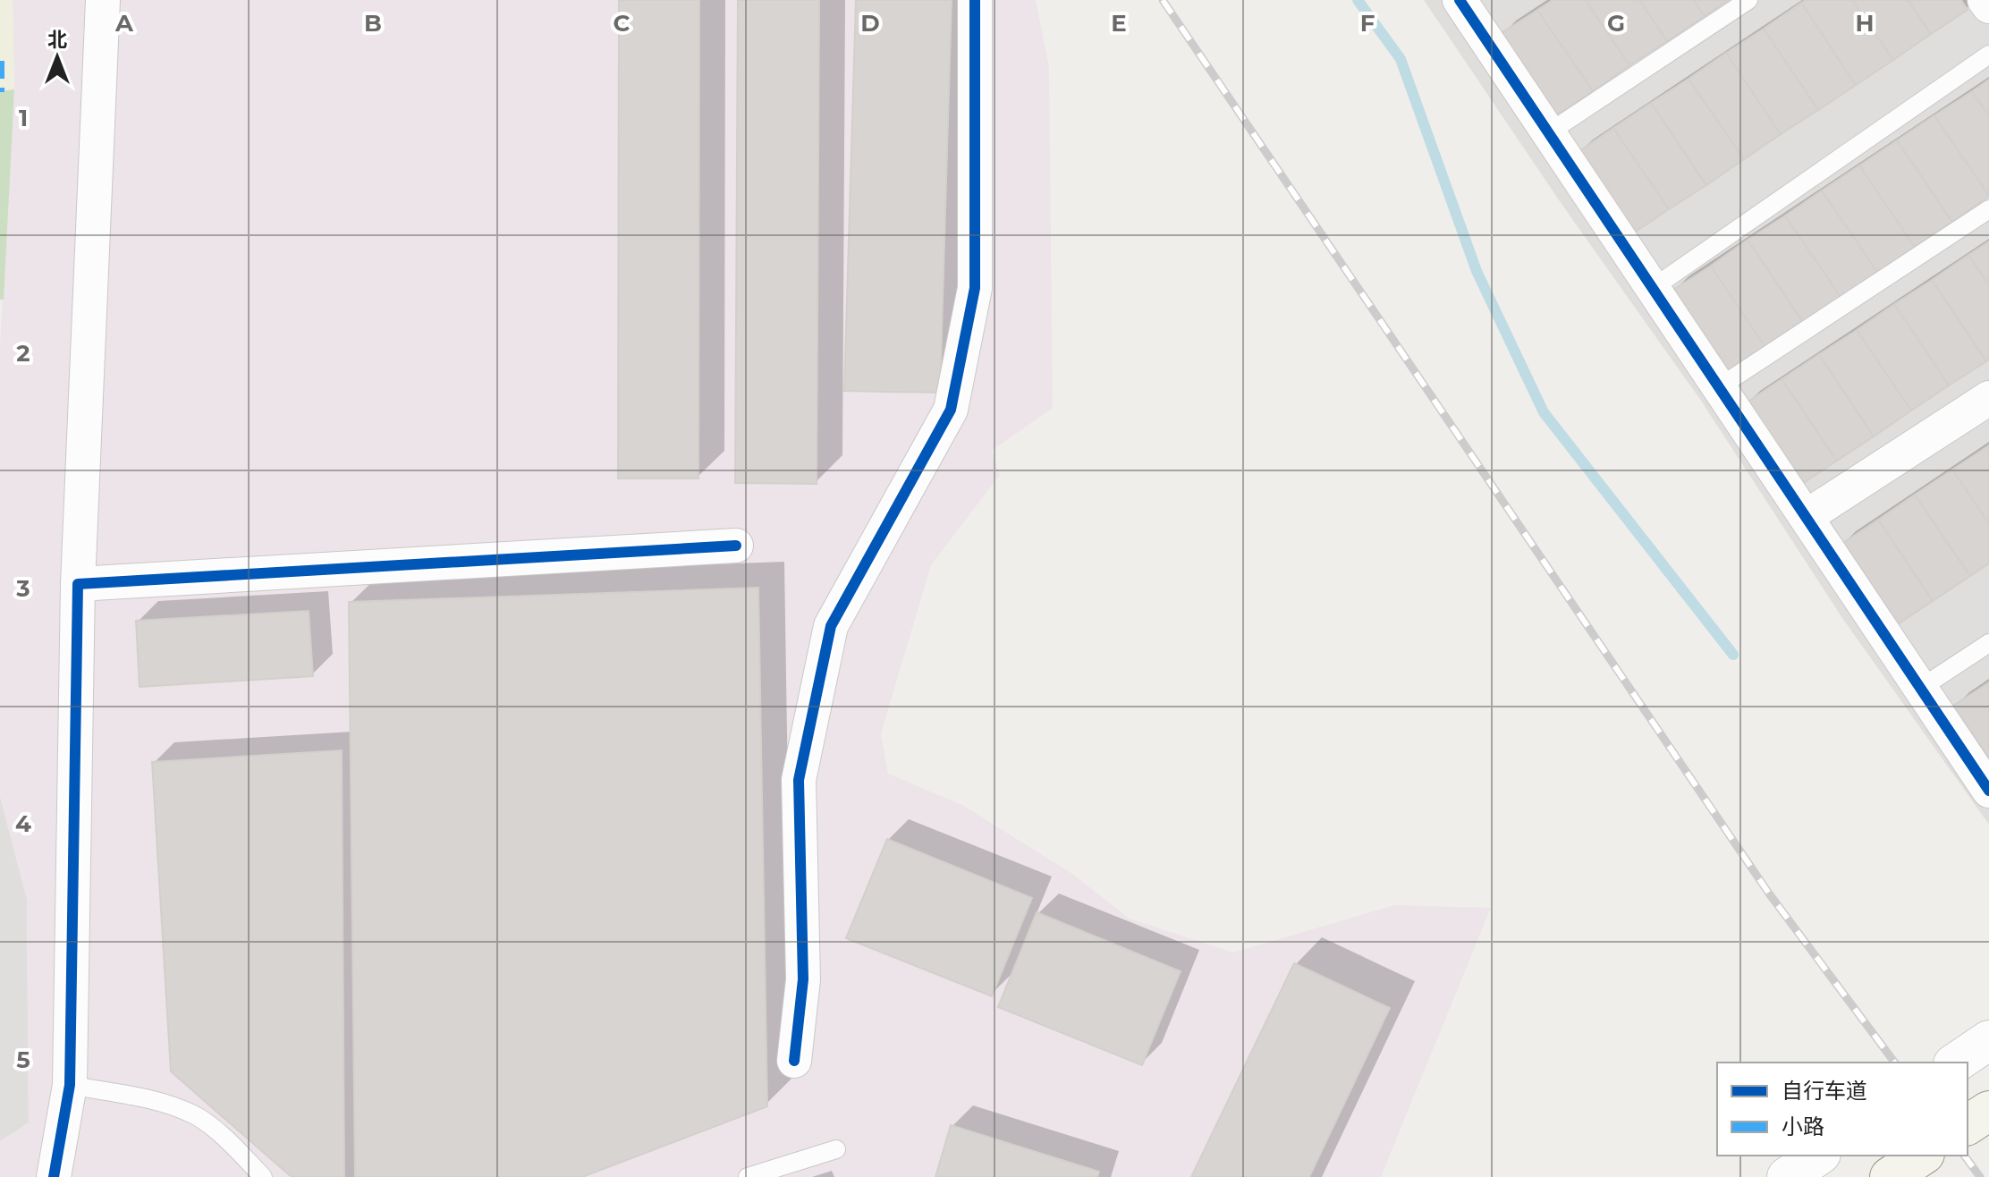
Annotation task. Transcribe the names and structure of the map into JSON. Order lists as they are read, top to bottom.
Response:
{
  "legend": ["自行车道", "小路"],
  "north": "top",
  "grid": {
    "columns": [
      "A",
      "B",
      "C",
      "D",
      "E",
      "F",
      "G",
      "H"
    ],
    "rows": [
      "1",
      "2",
      "3",
      "4",
      "5"
    ]
  }
}
